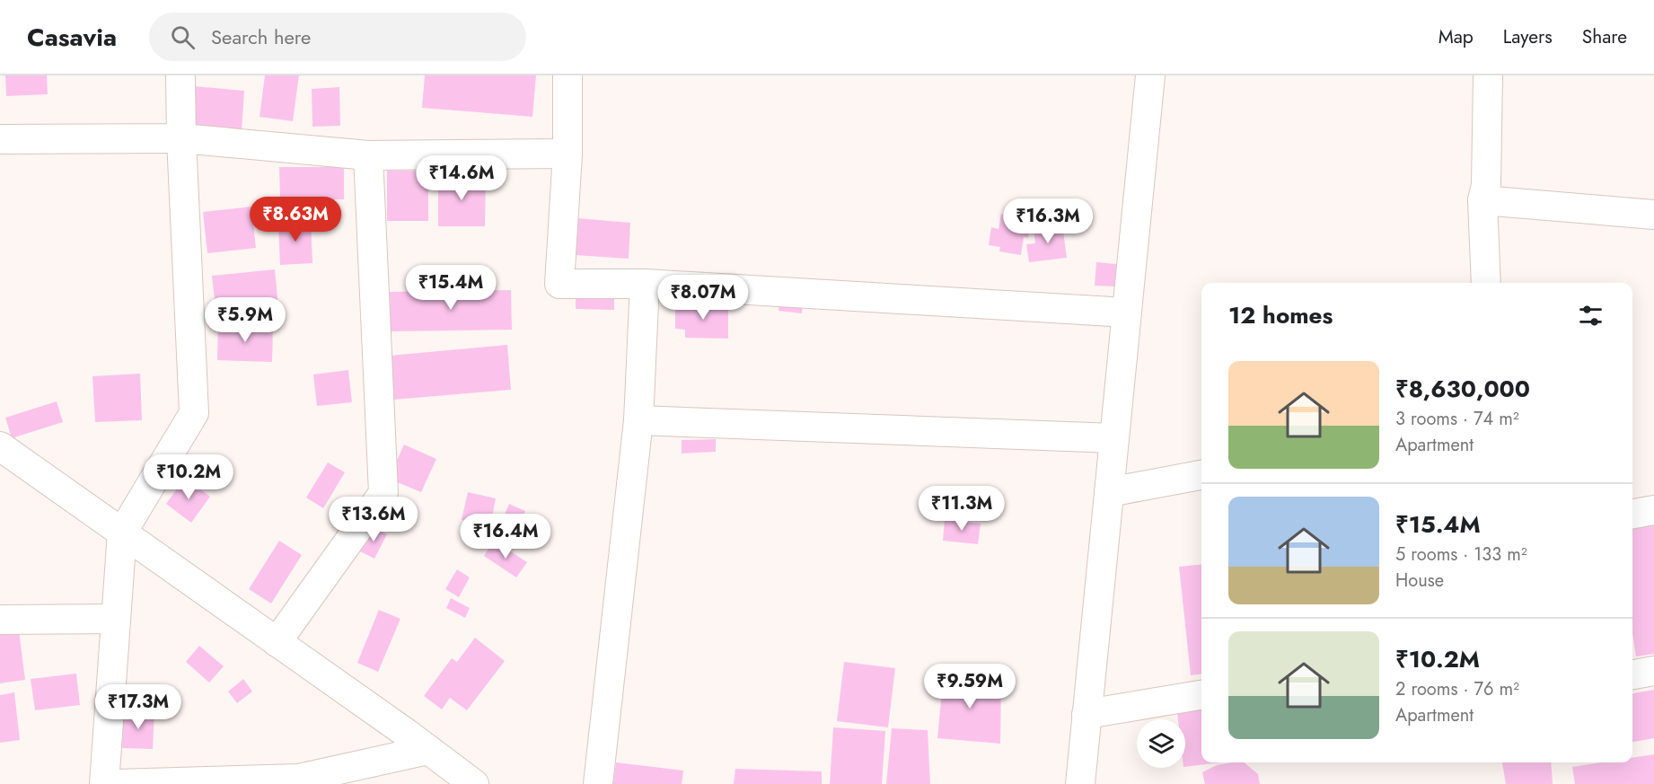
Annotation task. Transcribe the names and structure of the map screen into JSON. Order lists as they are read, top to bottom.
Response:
{
  "page": {
    "header": "Casavia",
    "search": "Search here",
    "nav": ["Map", "Layers", "Share"],
    "price": [
      "₹14.6M",
      "₹8.63M",
      "₹16.3M",
      "₹15.4M",
      "₹8.07M",
      "₹5.9M",
      "₹10.2M",
      "₹11.3M",
      "₹13.6M",
      "₹16.4M",
      "₹9.59M",
      "₹17.3M"
    ],
    "heading": "12 homes",
    "list": [
      {
        "name": "₹8,630,000",
        "note": "3 rooms · 74 m² · Apartment"
      },
      {
        "name": "₹15.4M",
        "note": "5 rooms · 133 m² · House"
      },
      {
        "name": "₹10.2M",
        "note": "2 rooms · 76 m² · Apartment"
      }
    ]
  }
}
